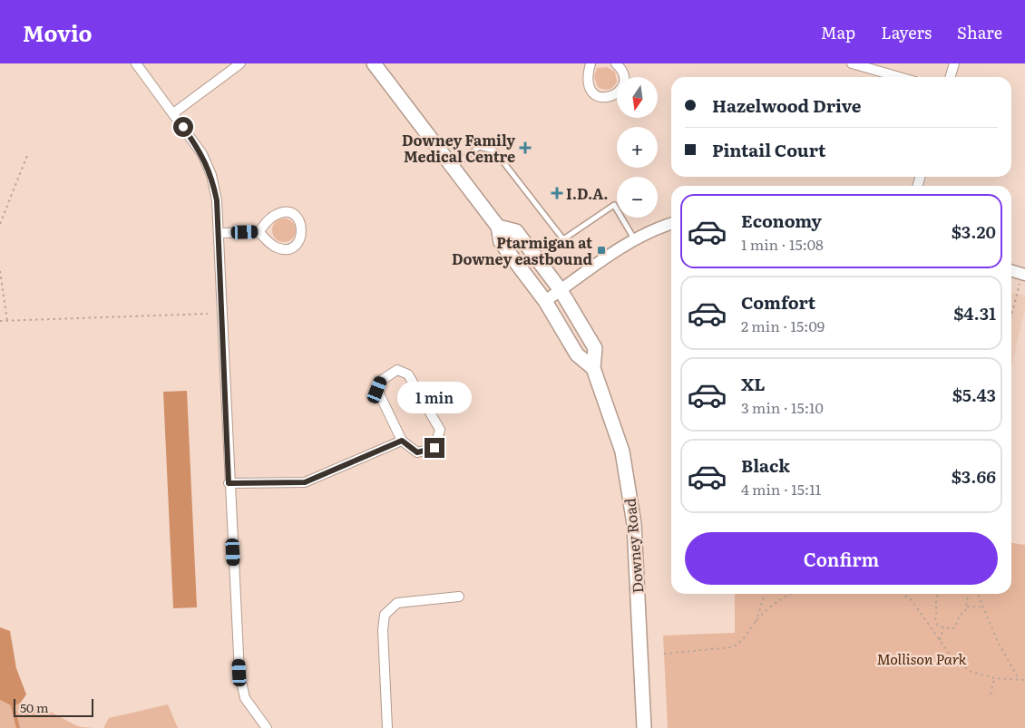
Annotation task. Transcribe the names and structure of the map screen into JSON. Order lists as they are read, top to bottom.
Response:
{
  "streets": {
    "main road": ["Downey Road"]
  },
  "parks": ["Mollison Park"],
  "places": {
    "health": ["Downey Family Medical Centre", "I.D.A."],
    "transit": ["Ptarmigan at Downey eastbound"]
  },
  "scale_bar": "50 m",
  "north": "bottom",
  "page": {
    "header": "Movio",
    "nav": ["Map", "Layers", "Share"],
    "map_buttons": ["+", "−"],
    "banner": ["Hazelwood Drive", "Pintail Court"],
    "list": [
      {
        "name": "Economy",
        "note": "1 min · 15:08",
        "value": "$3.20"
      },
      {
        "name": "Comfort",
        "note": "2 min · 15:09",
        "value": "$4.31"
      },
      {
        "name": "XL",
        "note": "3 min · 15:10",
        "value": "$5.43"
      },
      {
        "name": "Black",
        "note": "4 min · 15:11",
        "value": "$3.66"
      }
    ],
    "bubble": "1 min",
    "buttons": "Confirm",
    "scale": "50 m"
  }
}
